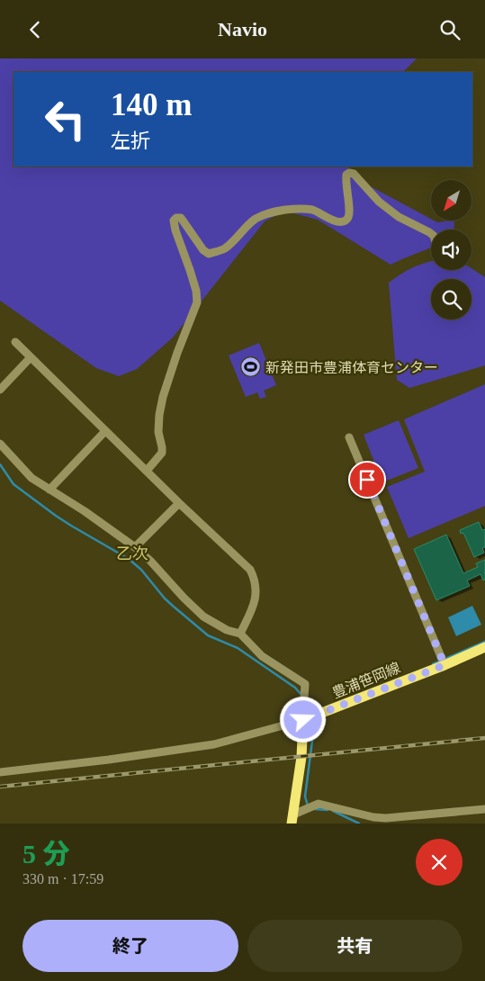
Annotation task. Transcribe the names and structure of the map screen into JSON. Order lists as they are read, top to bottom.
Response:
{
  "streets": {
    "main road": ["豊浦笹岡線"]
  },
  "districts": ["乙次"],
  "places": {
    "sports": ["新発田市豊浦体育センター"]
  },
  "north": "bottom left",
  "page": {
    "header": "Navio",
    "turn": ["140 m", "左折"],
    "heading": ["5 分", "330 m · 17:59"],
    "buttons": ["終了", "共有"]
  }
}
